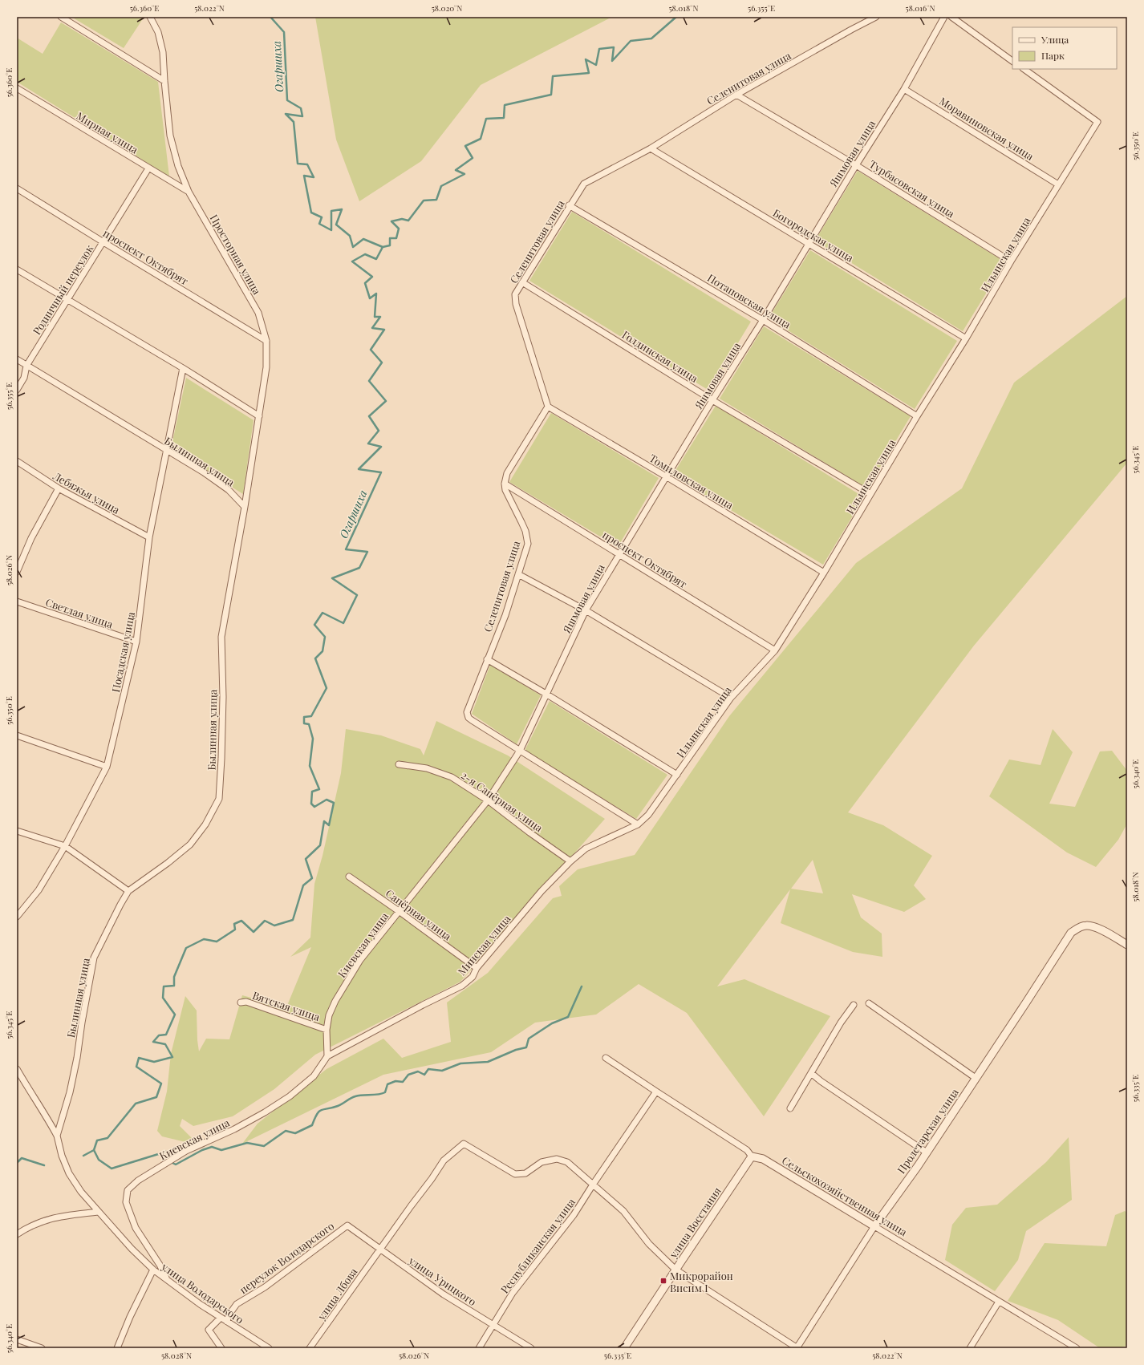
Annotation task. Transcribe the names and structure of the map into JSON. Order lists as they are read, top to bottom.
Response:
{
  "streets": {
    "street": [
      "Селенитовая улица",
      "Моравиновская улица",
      "Мирная улица",
      "Яшмовая улица",
      "Турбасовская улица",
      "Богородская улица",
      "Просторная улица",
      "Ильинская улица",
      "проспект Октябрят",
      "Родничный переулок",
      "Потаповская улица",
      "Голдинская улица",
      "Былинная улица",
      "Томиловская улица",
      "Лебяжья улица",
      "Светлая улица",
      "Посадская улица",
      "2-я Сапёрная улица",
      "Сапёрная улица",
      "Киевская улица",
      "Минская улица",
      "Вятская улица",
      "Пролетарская улица",
      "Сельскохозяйственная улица",
      "улица Восстания",
      "Республиканская улица",
      "переулок Володарского",
      "улица Урицкого",
      "улица Володарского",
      "улица Лбова"
    ]
  },
  "crossings": [
    ["Селенитовая улица", "Яшмовая улица"],
    ["Селенитовая улица", "Турбасовская улица"],
    ["Селенитовая улица", "Богородская улица"],
    ["Селенитовая улица", "проспект Октябрят"],
    ["Селенитовая улица", "Потаповская улица"],
    ["Селенитовая улица", "Голдинская улица"],
    ["Селенитовая улица", "Томиловская улица"],
    ["Селенитовая улица", "Киевская улица"],
    ["Моравиновская улица", "Яшмовая улица"],
    ["Моравиновская улица", "Ильинская улица"],
    ["Мирная улица", "Просторная улица"],
    ["Мирная улица", "Родничный переулок"],
    ["Яшмовая улица", "Турбасовская улица"],
    ["Яшмовая улица", "Богородская улица"],
    ["Яшмовая улица", "проспект Октябрят"],
    ["Яшмовая улица", "Потаповская улица"],
    ["Яшмовая улица", "Голдинская улица"],
    ["Яшмовая улица", "Томиловская улица"],
    ["Яшмовая улица", "Киевская улица"],
    ["Турбасовская улица", "Ильинская улица"],
    ["Богородская улица", "Ильинская улица"],
    ["Просторная улица", "проспект Октябрят"],
    ["Просторная улица", "Былинная улица"],
    ["Ильинская улица", "проспект Октябрят"],
    ["Ильинская улица", "Потаповская улица"],
    ["Ильинская улица", "Голдинская улица"],
    ["Ильинская улица", "Томиловская улица"],
    ["Ильинская улица", "Минская улица"],
    ["проспект Октябрят", "Родничный переулок"],
    ["Родничный переулок", "Былинная улица"],
    ["Былинная улица", "Посадская улица"],
    ["Былинная улица", "улица Володарского"],
    ["Лебяжья улица", "Посадская улица"],
    ["Светлая улица", "Посадская улица"],
    ["2-я Сапёрная улица", "Киевская улица"],
    ["2-я Сапёрная улица", "Минская улица"],
    ["Сапёрная улица", "Киевская улица"],
    ["Сапёрная улица", "Минская улица"],
    ["Киевская улица", "Минская улица"],
    ["Киевская улица", "Вятская улица"],
    ["Киевская улица", "улица Володарского"],
    ["Пролетарская улица", "Сельскохозяйственная улица"],
    ["Сельскохозяйственная улица", "улица Восстания"],
    ["Сельскохозяйственная улица", "Республиканская улица"],
    ["Республиканская улица", "улица Урицкого"],
    ["Республиканская улица", "улица Лбова"],
    ["переулок Володарского", "улица Урицкого"],
    ["переулок Володарского", "улица Володарского"],
    ["улица Урицкого", "улица Лбова"]
  ],
  "water": ["Огаршиха"],
  "places": {
    "transit": ["Микрорайон Висим I"]
  },
  "legend": ["Улица", "Парк"],
  "coordinates": [
    "56.360°E",
    "58.022°N",
    "58.020°N",
    "58.018°N",
    "56.355°E",
    "58.016°N",
    "56.350°E",
    "56.345°E",
    "58.026°N",
    "56.340°E",
    "56.335°E",
    "58.028°N"
  ]
}
